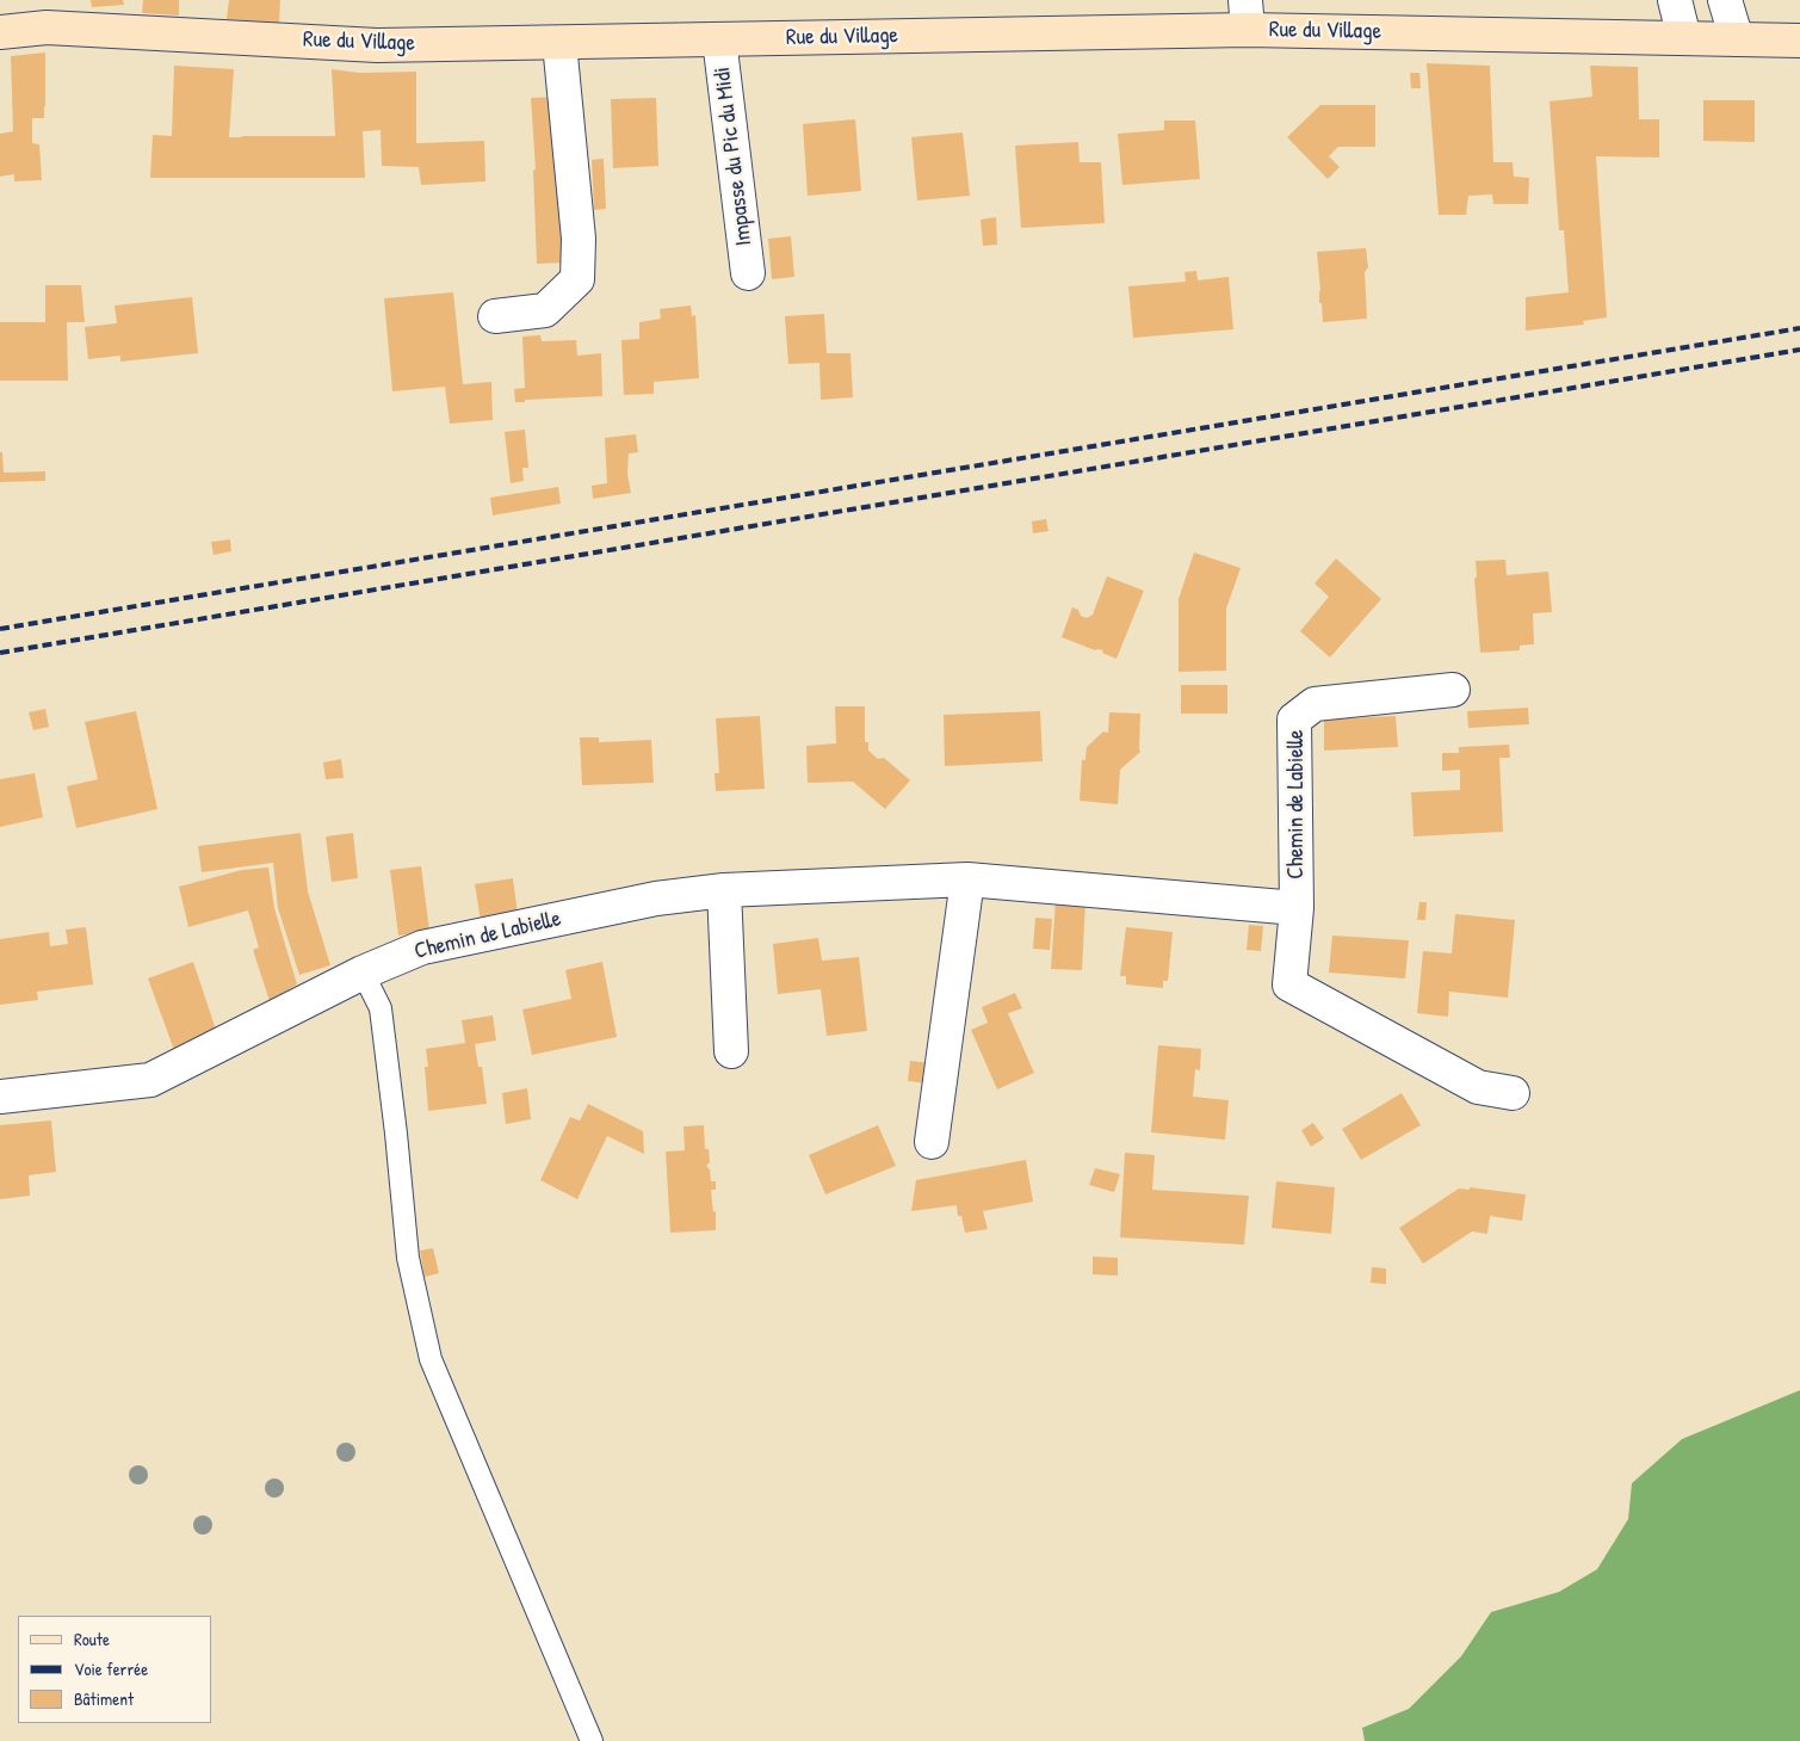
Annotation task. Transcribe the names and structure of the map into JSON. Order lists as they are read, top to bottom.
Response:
{
  "streets": {
    "main road": ["Rue du Village"],
    "street": ["Impasse du Pic du Midi", "Chemin de Labielle"]
  },
  "crossings": [
    ["Rue du Village", "Impasse du Pic du Midi"]
  ],
  "legend": ["Route", "Voie ferrée", "Bâtiment"]
}
